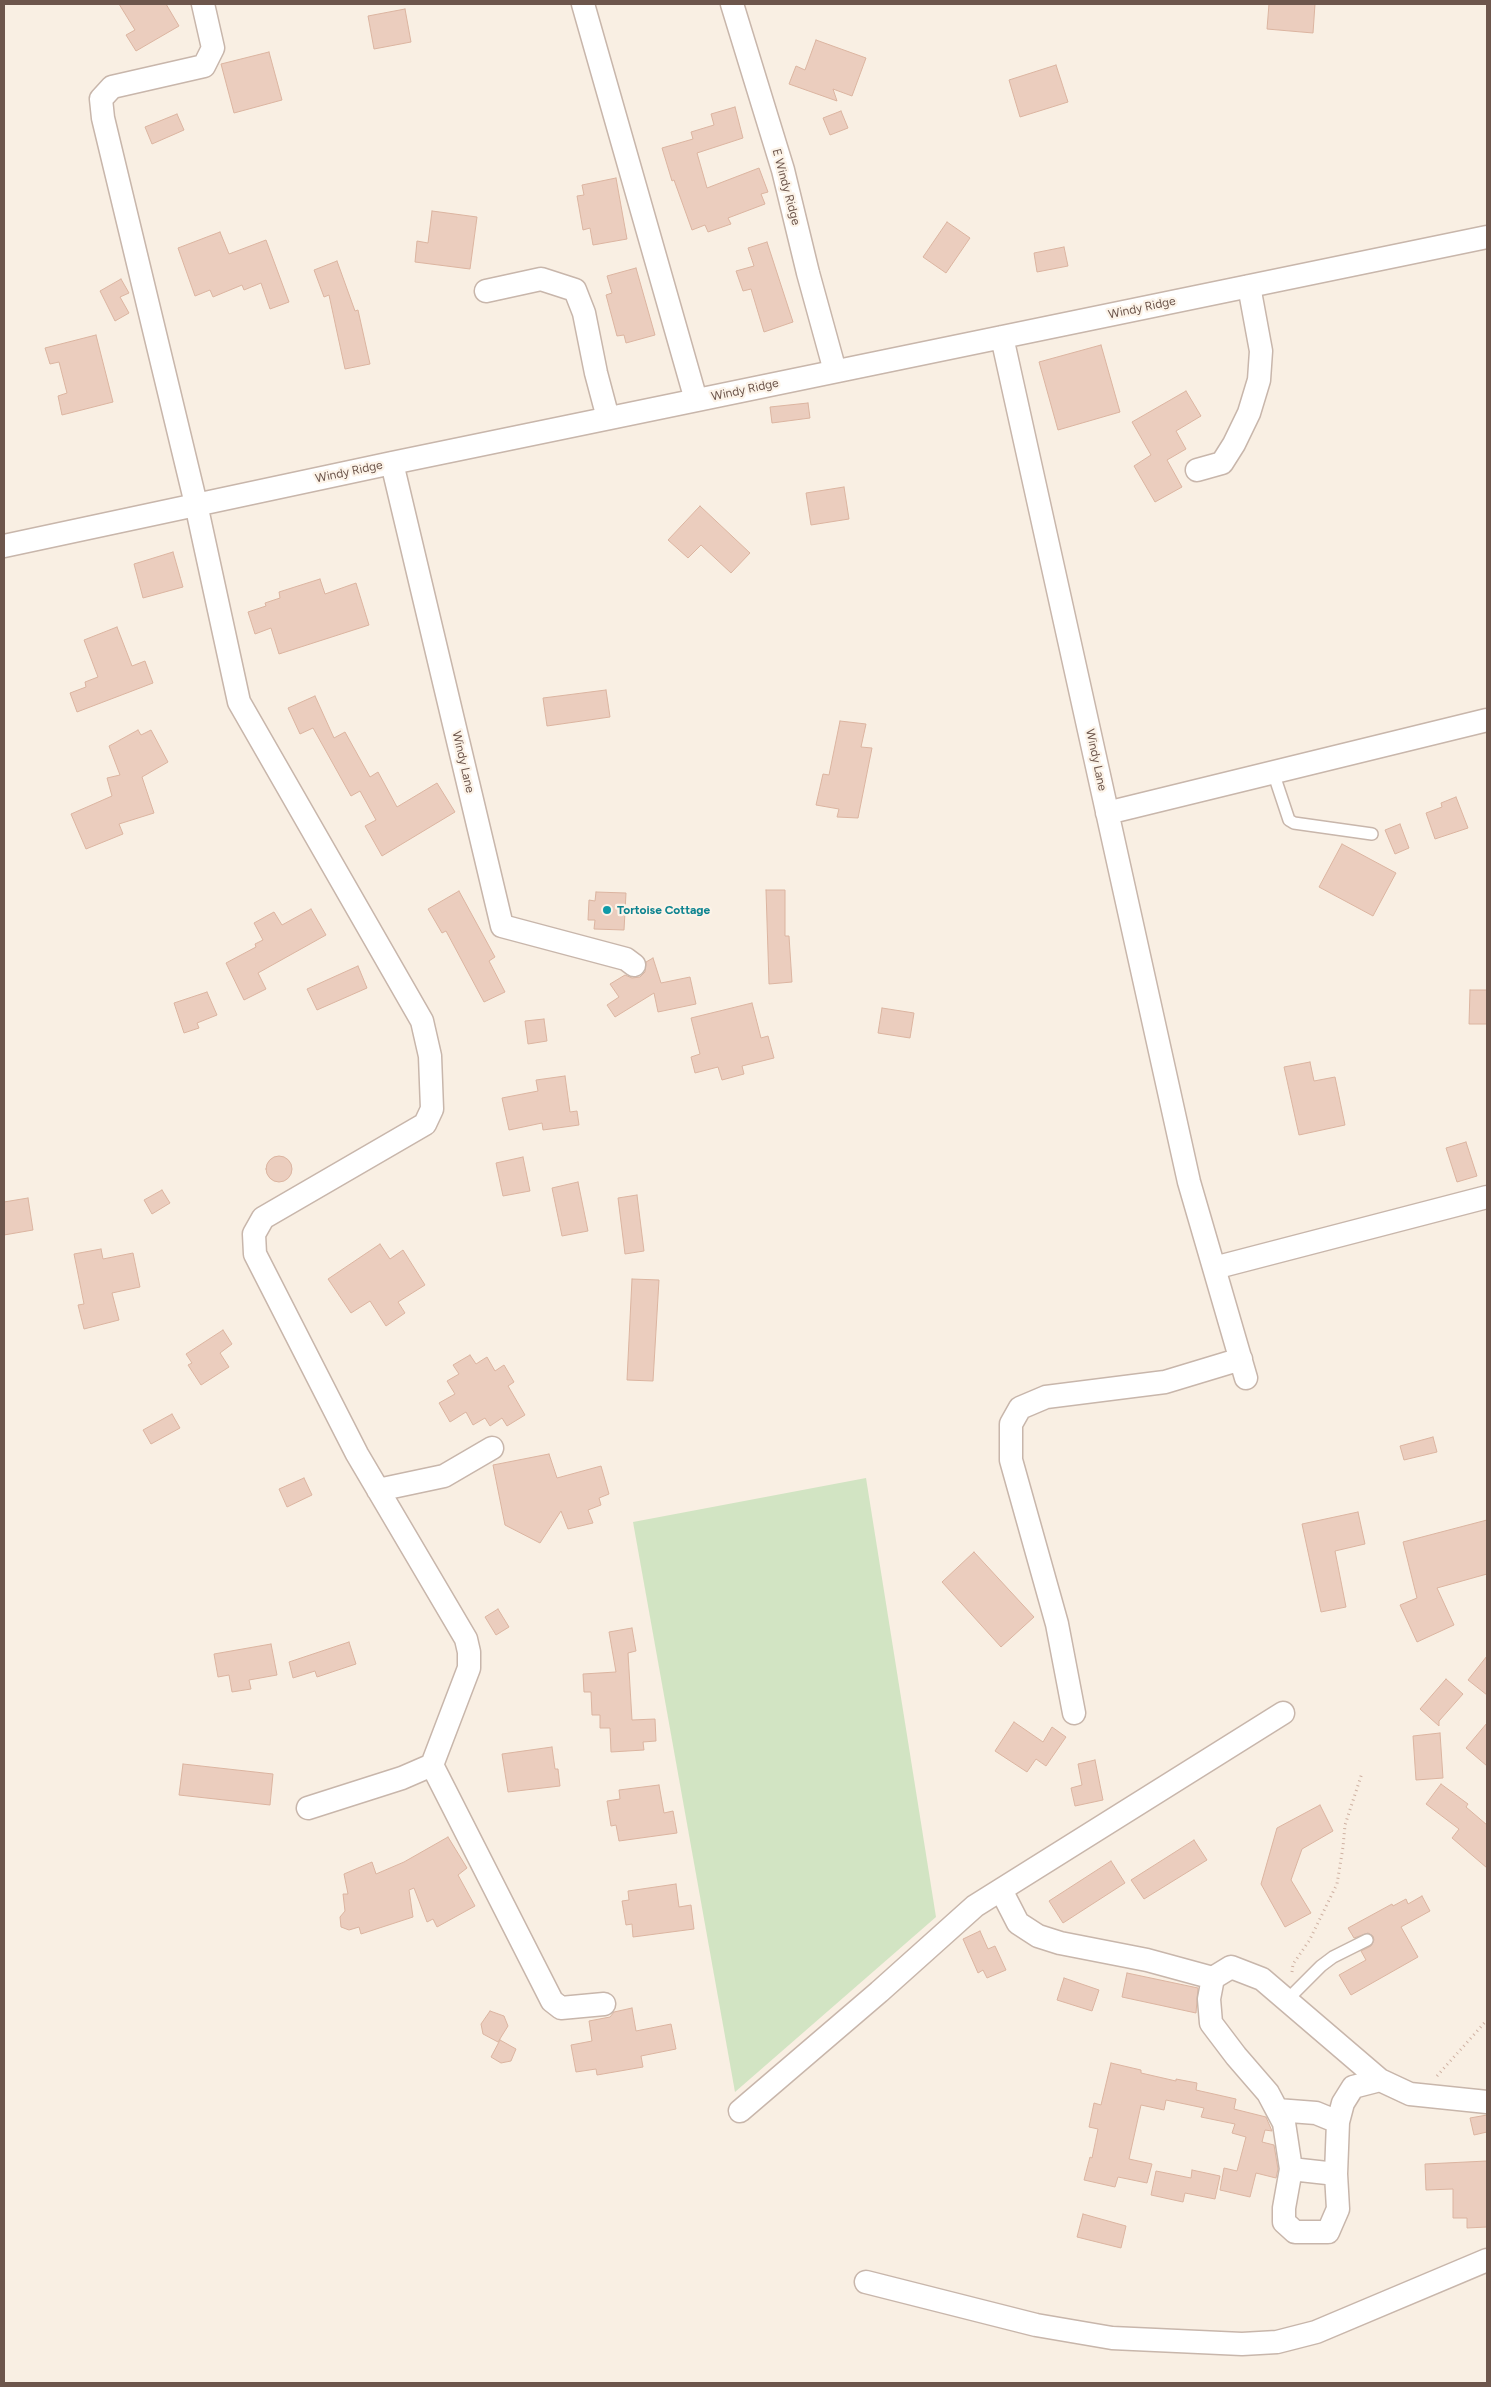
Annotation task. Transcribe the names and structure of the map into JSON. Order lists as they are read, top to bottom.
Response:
{
  "streets": {
    "street": ["E Windy Ridge", "Windy Ridge", "Windy Lane"]
  },
  "crossings": [
    ["E Windy Ridge", "Windy Ridge"],
    ["Windy Ridge", "Windy Lane"]
  ],
  "places": ["Tortoise Cottage"]
}
